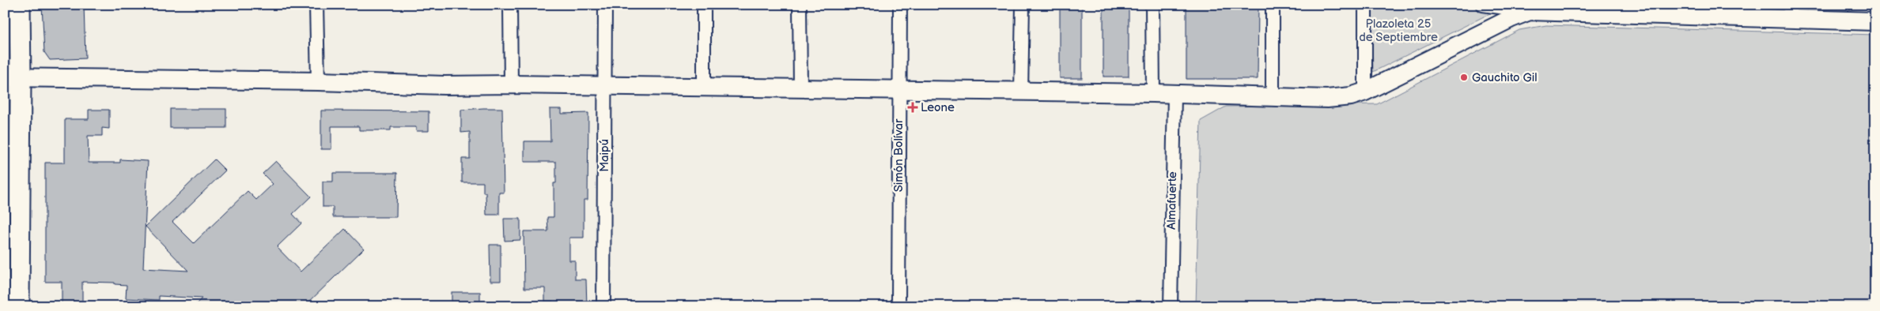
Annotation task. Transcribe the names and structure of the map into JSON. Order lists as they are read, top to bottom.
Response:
{
  "streets": {
    "street": ["Maipú", "Simón Bolívar", "Almafuerte"]
  },
  "parks": ["Plazoleta 25 de Septiembre"],
  "places": {
    "other": ["Gauchito Gil"],
    "health": ["Leone"]
  }
}
